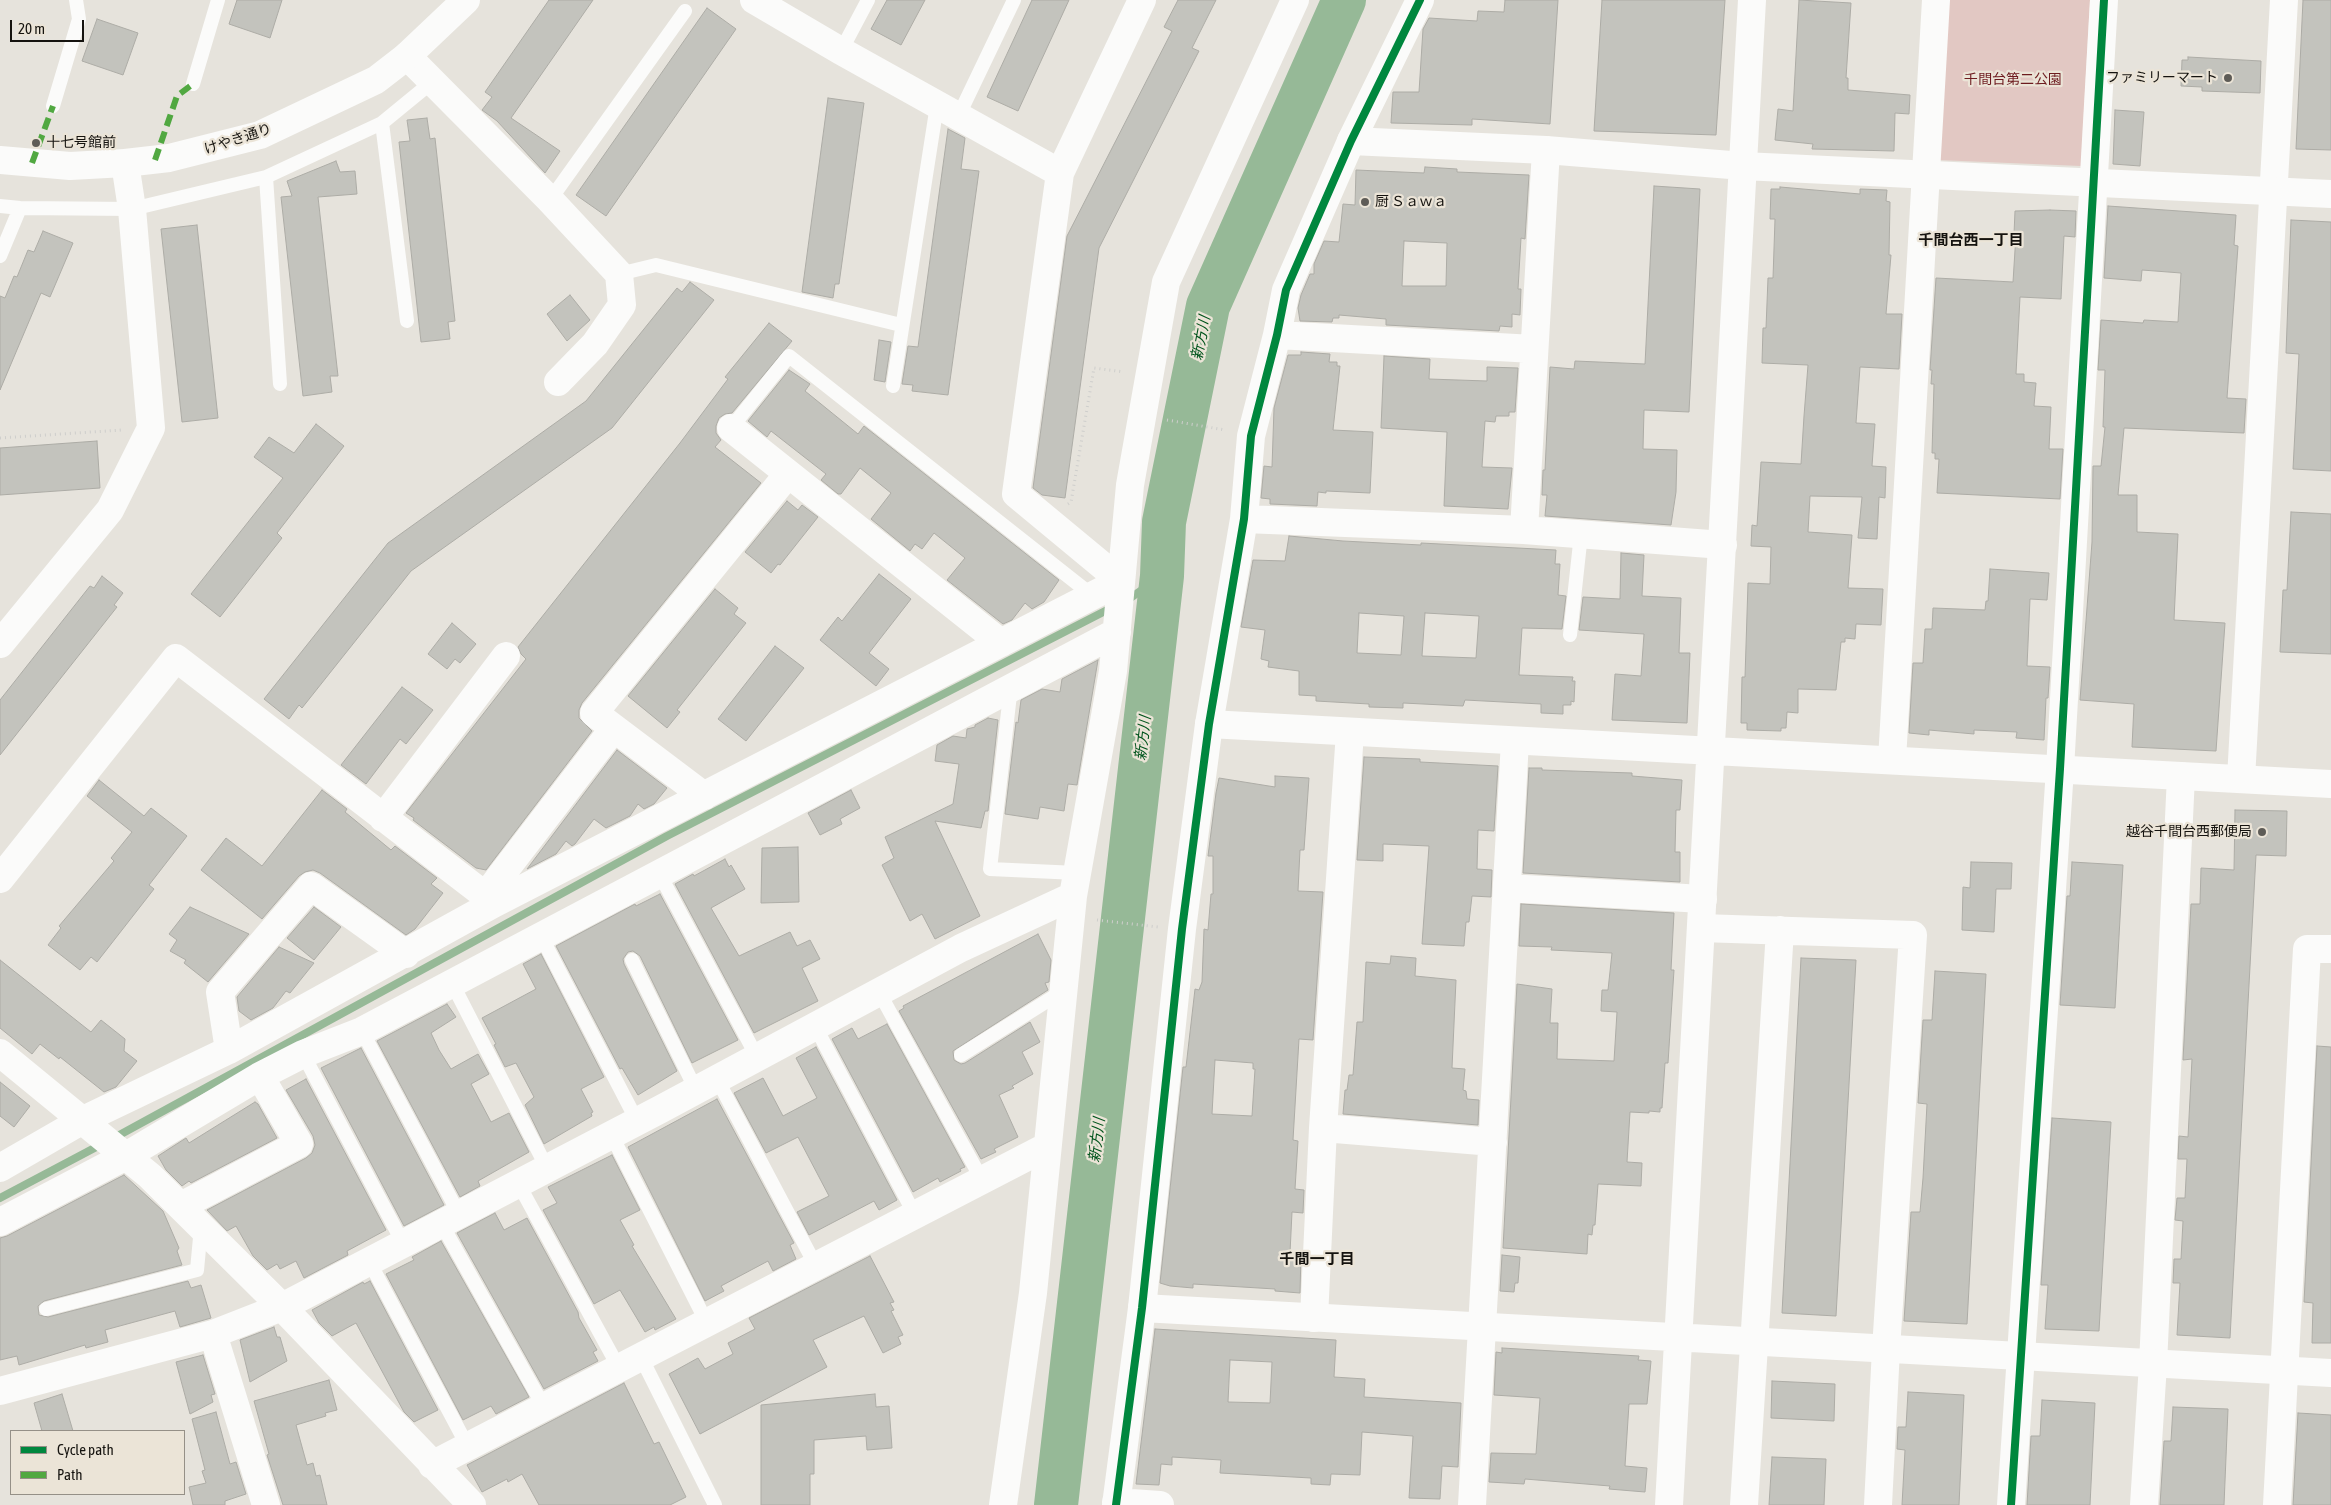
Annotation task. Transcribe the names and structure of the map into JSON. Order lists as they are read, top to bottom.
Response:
{
  "streets": {
    "street": ["けやき通り"]
  },
  "districts": ["千間台西一丁目", "千間一丁目"],
  "water": ["新方川"],
  "parks": ["千間台第二公園"],
  "places": [
    "ファミリーマート",
    "十七号館前",
    "厨 Ｓａｗａ",
    "越谷千間台西郵便局"
  ],
  "legend": ["Cycle path", "Path"],
  "scale_bar": "20 m"
}
